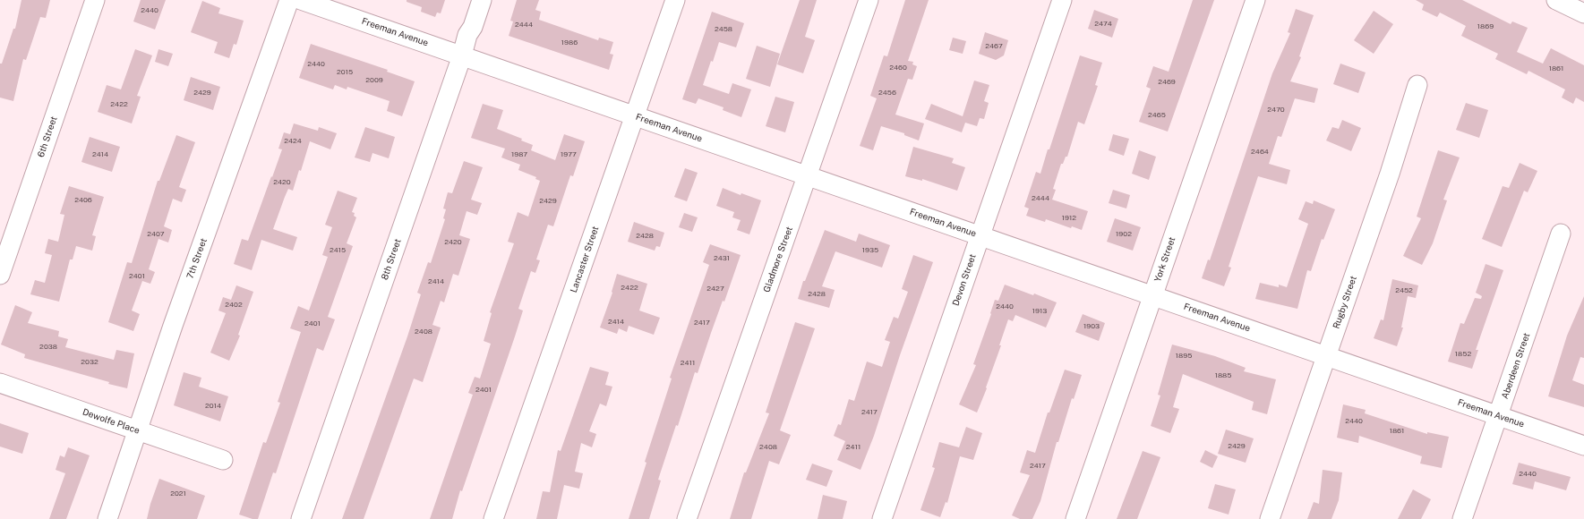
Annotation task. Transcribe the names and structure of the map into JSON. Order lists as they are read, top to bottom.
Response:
{
  "streets": {
    "street": [
      "Freeman Avenue",
      "6th Street",
      "7th Street",
      "8th Street",
      "Lancaster Street",
      "Gladmore Street",
      "York Street",
      "Devon Street",
      "Rugby Street",
      "Aberdeen Street",
      "Dewolfe Place"
    ]
  },
  "crossings": [
    ["Freeman Avenue", "8th Street"],
    ["Freeman Avenue", "Lancaster Street"],
    ["Freeman Avenue", "Gladmore Street"],
    ["Freeman Avenue", "York Street"],
    ["Freeman Avenue", "Devon Street"],
    ["Freeman Avenue", "Rugby Street"],
    ["Freeman Avenue", "Aberdeen Street"],
    ["7th Street", "Dewolfe Place"]
  ],
  "house_numbers": [
    "2440",
    "2474",
    "2444",
    "1869",
    "2458",
    "1986",
    "2467",
    "2440",
    "2460",
    "1861",
    "2015",
    "2009",
    "2469",
    "2429",
    "2456",
    "2422",
    "2470",
    "2465",
    "2424",
    "2464",
    "2414",
    "1987",
    "1977",
    "2420",
    "2444",
    "2406",
    "2429",
    "1912",
    "2407",
    "1902",
    "2428",
    "2420",
    "2415",
    "1935",
    "2431",
    "2401",
    "2414",
    "2422",
    "2427",
    "2452",
    "2428",
    "2402",
    "2440",
    "1913",
    "2414",
    "2417",
    "2401",
    "1903",
    "2408",
    "2038",
    "1852",
    "1895",
    "2032",
    "2411",
    "1885",
    "2401",
    "2014",
    "2417",
    "2440",
    "1861",
    "2429",
    "2408",
    "2411",
    "2417",
    "2440",
    "2021"
  ]
}
